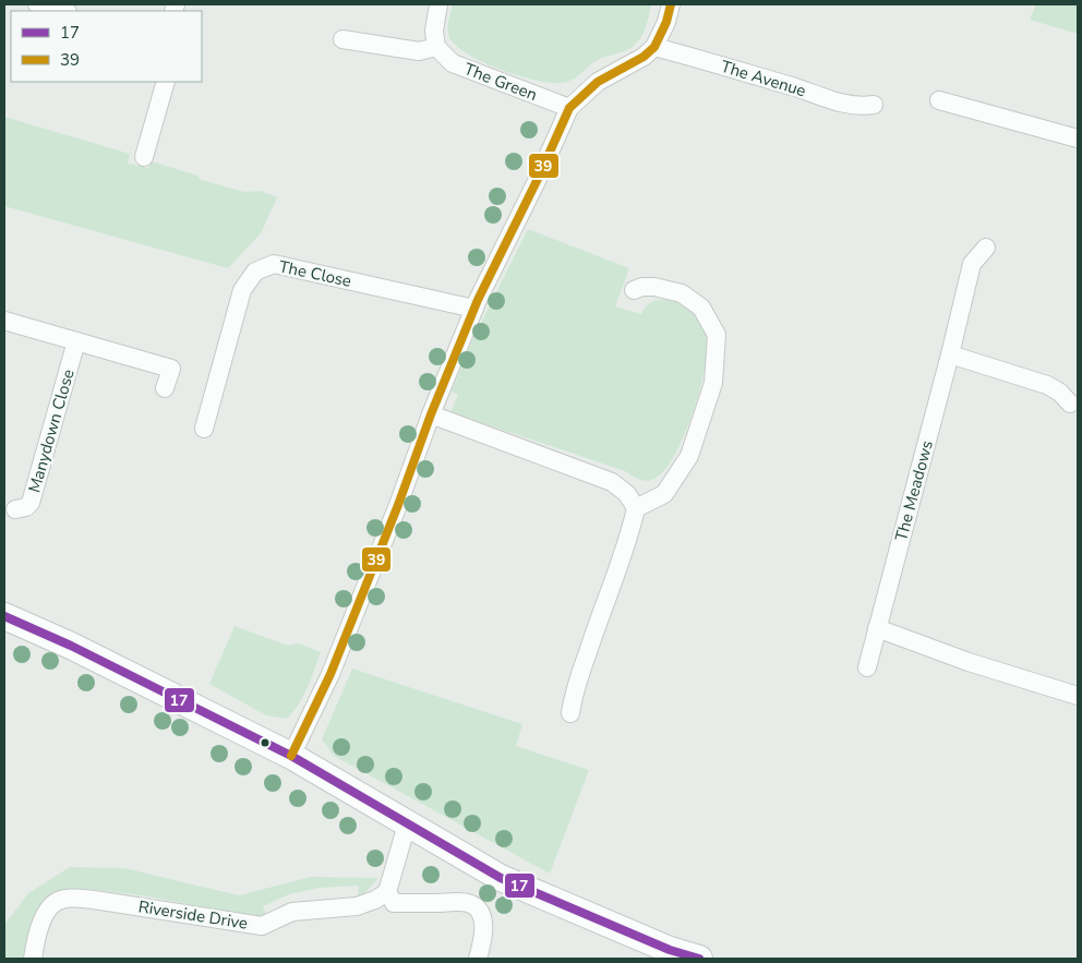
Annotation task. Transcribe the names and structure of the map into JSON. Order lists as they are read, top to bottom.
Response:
{
  "streets": {
    "street": [
      "The Avenue",
      "The Green",
      "The Close",
      "Manydown Close",
      "The Meadows",
      "Riverside Drive"
    ]
  },
  "lines": ["transit line 39", "transit line 17"],
  "legend": ["17", "39"]
}
